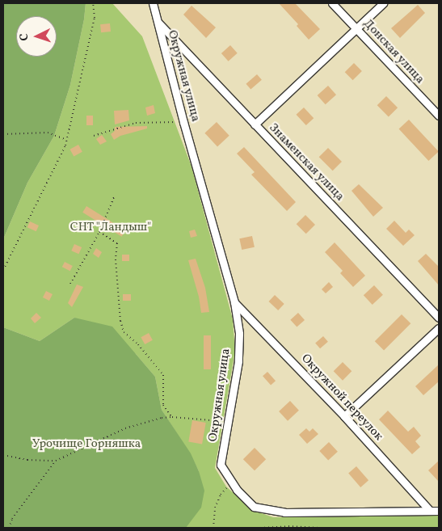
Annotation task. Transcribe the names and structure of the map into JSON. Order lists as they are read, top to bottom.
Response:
{
  "streets": {
    "street": [
      "Донская улица",
      "Окружная улица",
      "Знаменская улица",
      "Окружной переулок"
    ]
  },
  "crossings": [
    ["Окружная улица", "Знаменская улица"],
    ["Окружная улица", "Окружной переулок"]
  ],
  "parks": ["СНТ \"Ландыш\"", "Урочище Горняшка"],
  "north": "left"
}
